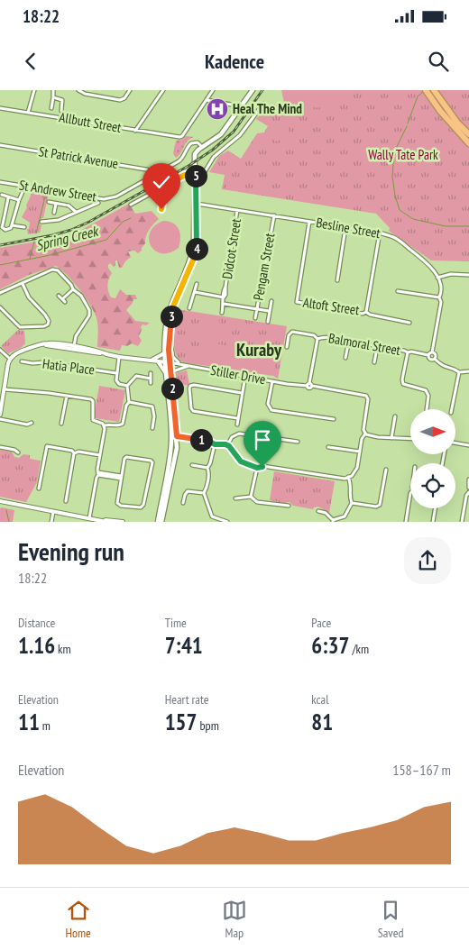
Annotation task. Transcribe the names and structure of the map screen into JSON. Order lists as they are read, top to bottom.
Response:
{
  "streets": {
    "street": [
      "Allbutt Street",
      "St Patrick Avenue",
      "St Andrew Street",
      "Besline Street",
      "Didcot Street",
      "Pengam Street",
      "Altoft Street",
      "Balmoral Street",
      "Hatia Place",
      "Stiller Drive"
    ]
  },
  "crossings": [
    ["St Patrick Avenue", "St Andrew Street"],
    ["Besline Street", "Didcot Street"],
    ["Besline Street", "Pengam Street"],
    ["Besline Street", "Altoft Street"],
    ["Balmoral Street", "Stiller Drive"]
  ],
  "districts": ["Kuraby"],
  "water": ["Spring Creek"],
  "parks": ["Wally Tate Park"],
  "places": {
    "hospital": ["Heal The Mind"]
  },
  "north": "right",
  "page": {
    "status": "18:22",
    "header": "Kadence",
    "pins": [
      "5",
      "4",
      "3",
      "2",
      "1"
    ],
    "heading": ["Evening run", "18:22"],
    "stats": [
      ["Distance", "1.16 km"],
      ["Time", "7:41"],
      ["Pace", "6:37 /km"],
      ["Elevation", "11 m"],
      ["Heart rate", "157 bpm"],
      ["kcal", "81"]
    ],
    "chart": ["Elevation", "158–167 m"],
    "tabs": ["Home", "Map", "Saved"]
  }
}
